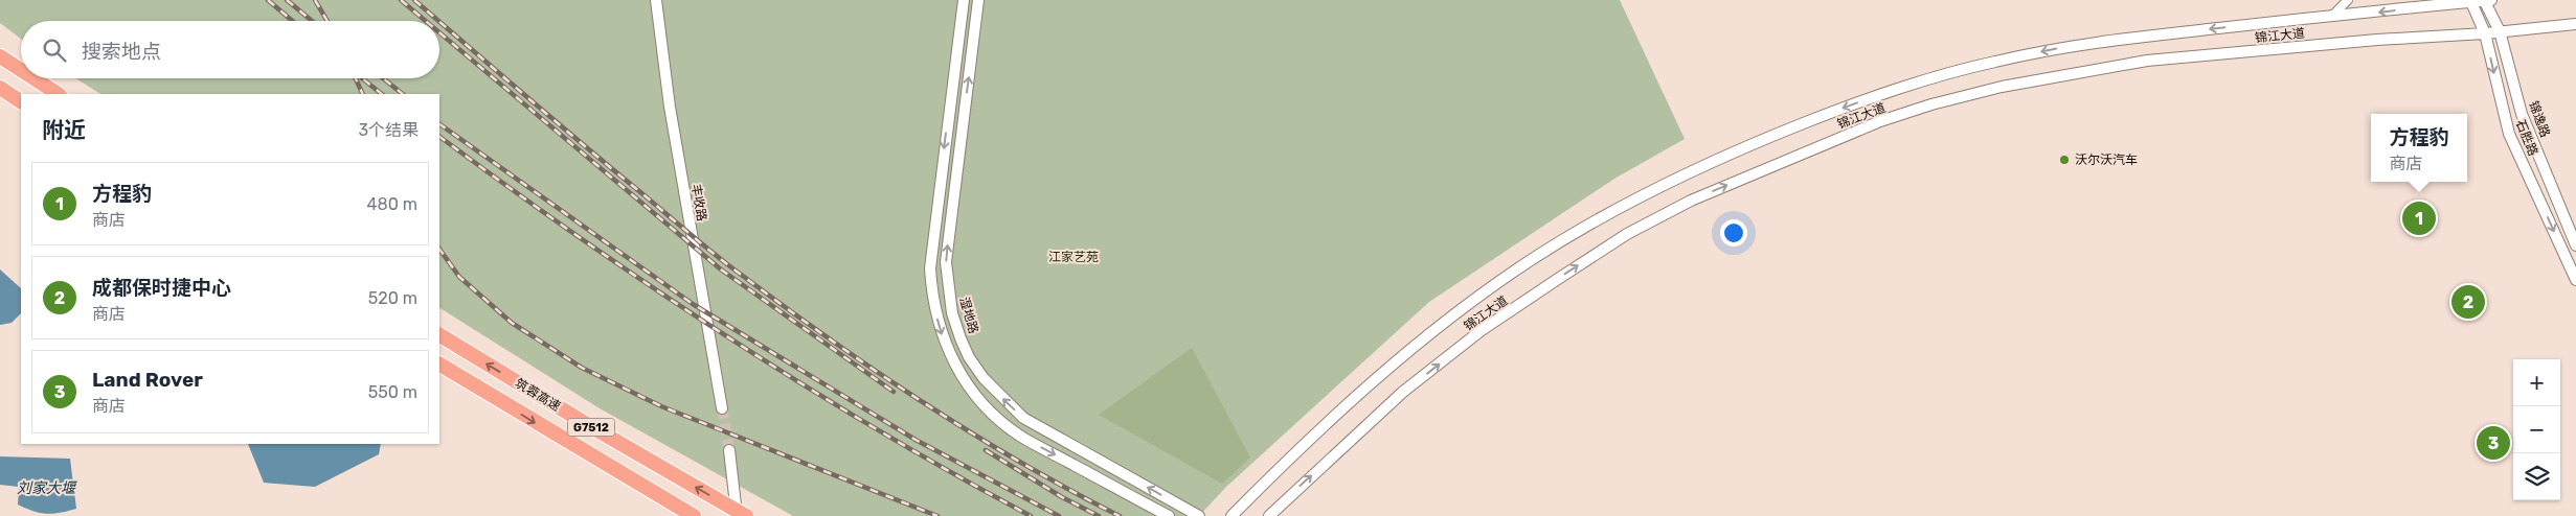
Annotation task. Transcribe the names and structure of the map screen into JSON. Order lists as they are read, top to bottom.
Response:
{
  "streets": {
    "highway": ["筑蓉高速", "G7512"],
    "main road": [
      "锦江大道",
      "锦逸路",
      "石胜路",
      "丰收路",
      "湿地路"
    ]
  },
  "crossings": [
    ["锦江大道", "锦逸路"],
    ["锦江大道", "石胜路"]
  ],
  "one_way": ["石胜路", "湿地路"],
  "water": ["刘家大堰"],
  "parks": ["江家艺苑"],
  "places": ["沃尔沃汽车"],
  "page": {
    "search": "搜索地点",
    "heading": ["附近", "3个结果"],
    "popup": ["方程豹", "商店"],
    "list": [
      {
        "mark": "1",
        "name": "方程豹",
        "note": "商店",
        "value": "480 m"
      },
      {
        "mark": "2",
        "name": "成都保时捷中心",
        "note": "商店",
        "value": "520 m"
      },
      {
        "mark": "3",
        "name": "Land Rover",
        "note": "商店",
        "value": "550 m"
      }
    ],
    "pins": ["1", "2", "3"],
    "map_buttons": ["+", "−"]
  }
}
